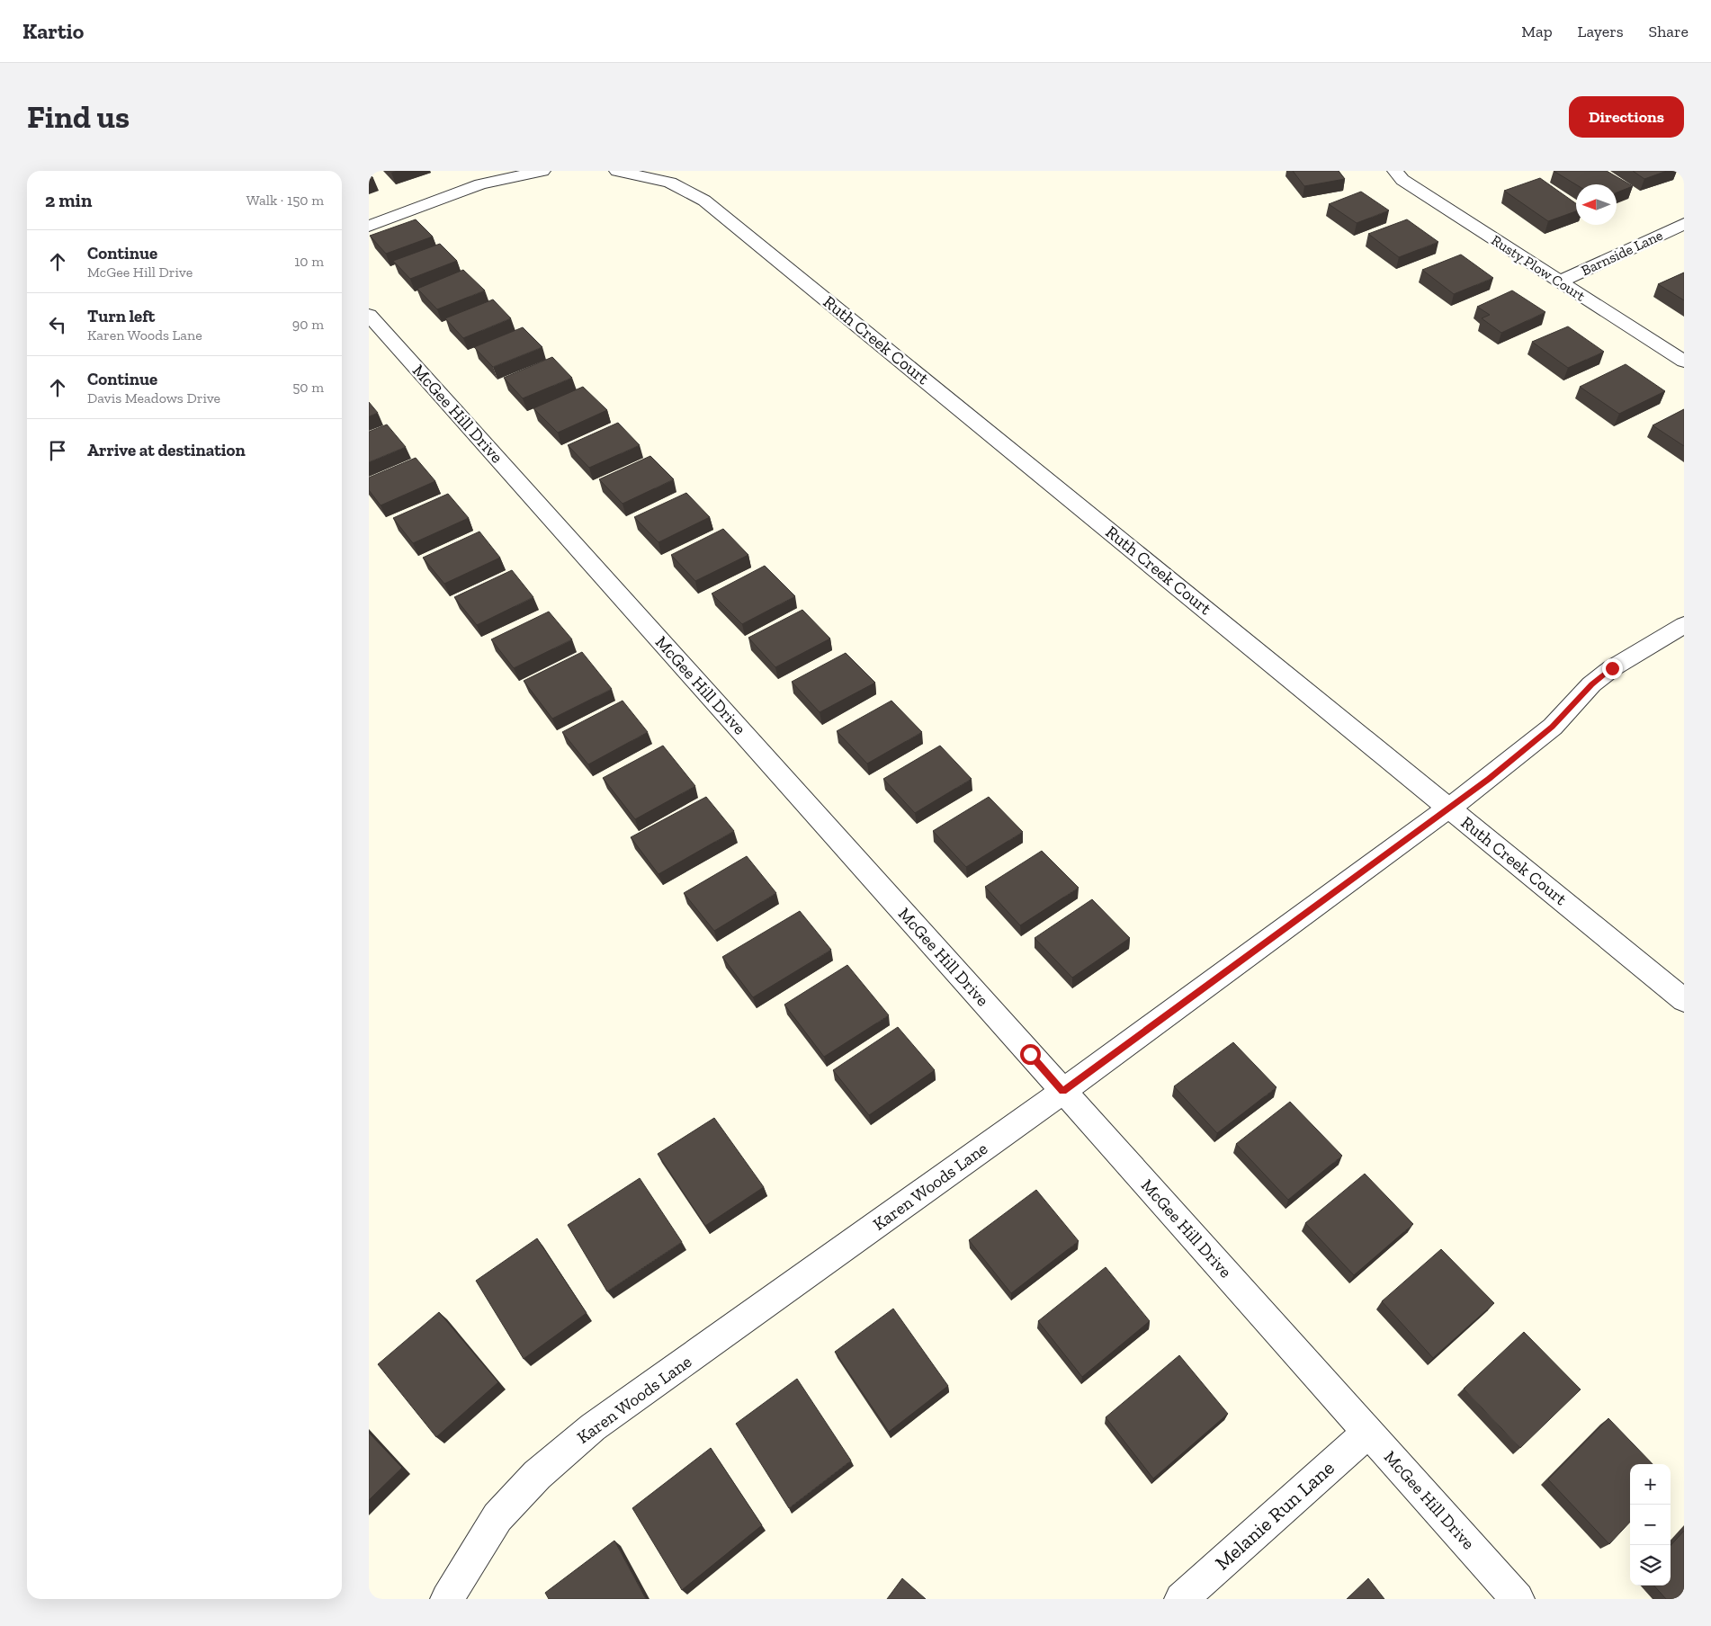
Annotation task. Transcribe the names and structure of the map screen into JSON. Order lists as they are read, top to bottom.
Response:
{
  "streets": {
    "street": [
      "Barnside Lane",
      "Rusty Plow Court",
      "Ruth Creek Court",
      "McGee Hill Drive",
      "Karen Woods Lane",
      "Melanie Run Lane"
    ]
  },
  "crossings": [
    ["Barnside Lane", "Rusty Plow Court"],
    ["Ruth Creek Court", "Karen Woods Lane"],
    ["McGee Hill Drive", "Karen Woods Lane"],
    ["McGee Hill Drive", "Melanie Run Lane"]
  ],
  "north": "left",
  "page": {
    "header": "Kartio",
    "nav": ["Map", "Layers", "Share"],
    "buttons": "Directions",
    "title": "Find us",
    "heading": ["2 min", "Walk · 150 m"],
    "list": [
      ["Continue", "McGee Hill Drive", "10 m"],
      ["Turn left", "Karen Woods Lane", "90 m"],
      ["Continue", "Davis Meadows Drive", "50 m"],
      "Arrive at destination"
    ],
    "map_buttons": ["+", "−"]
  }
}
